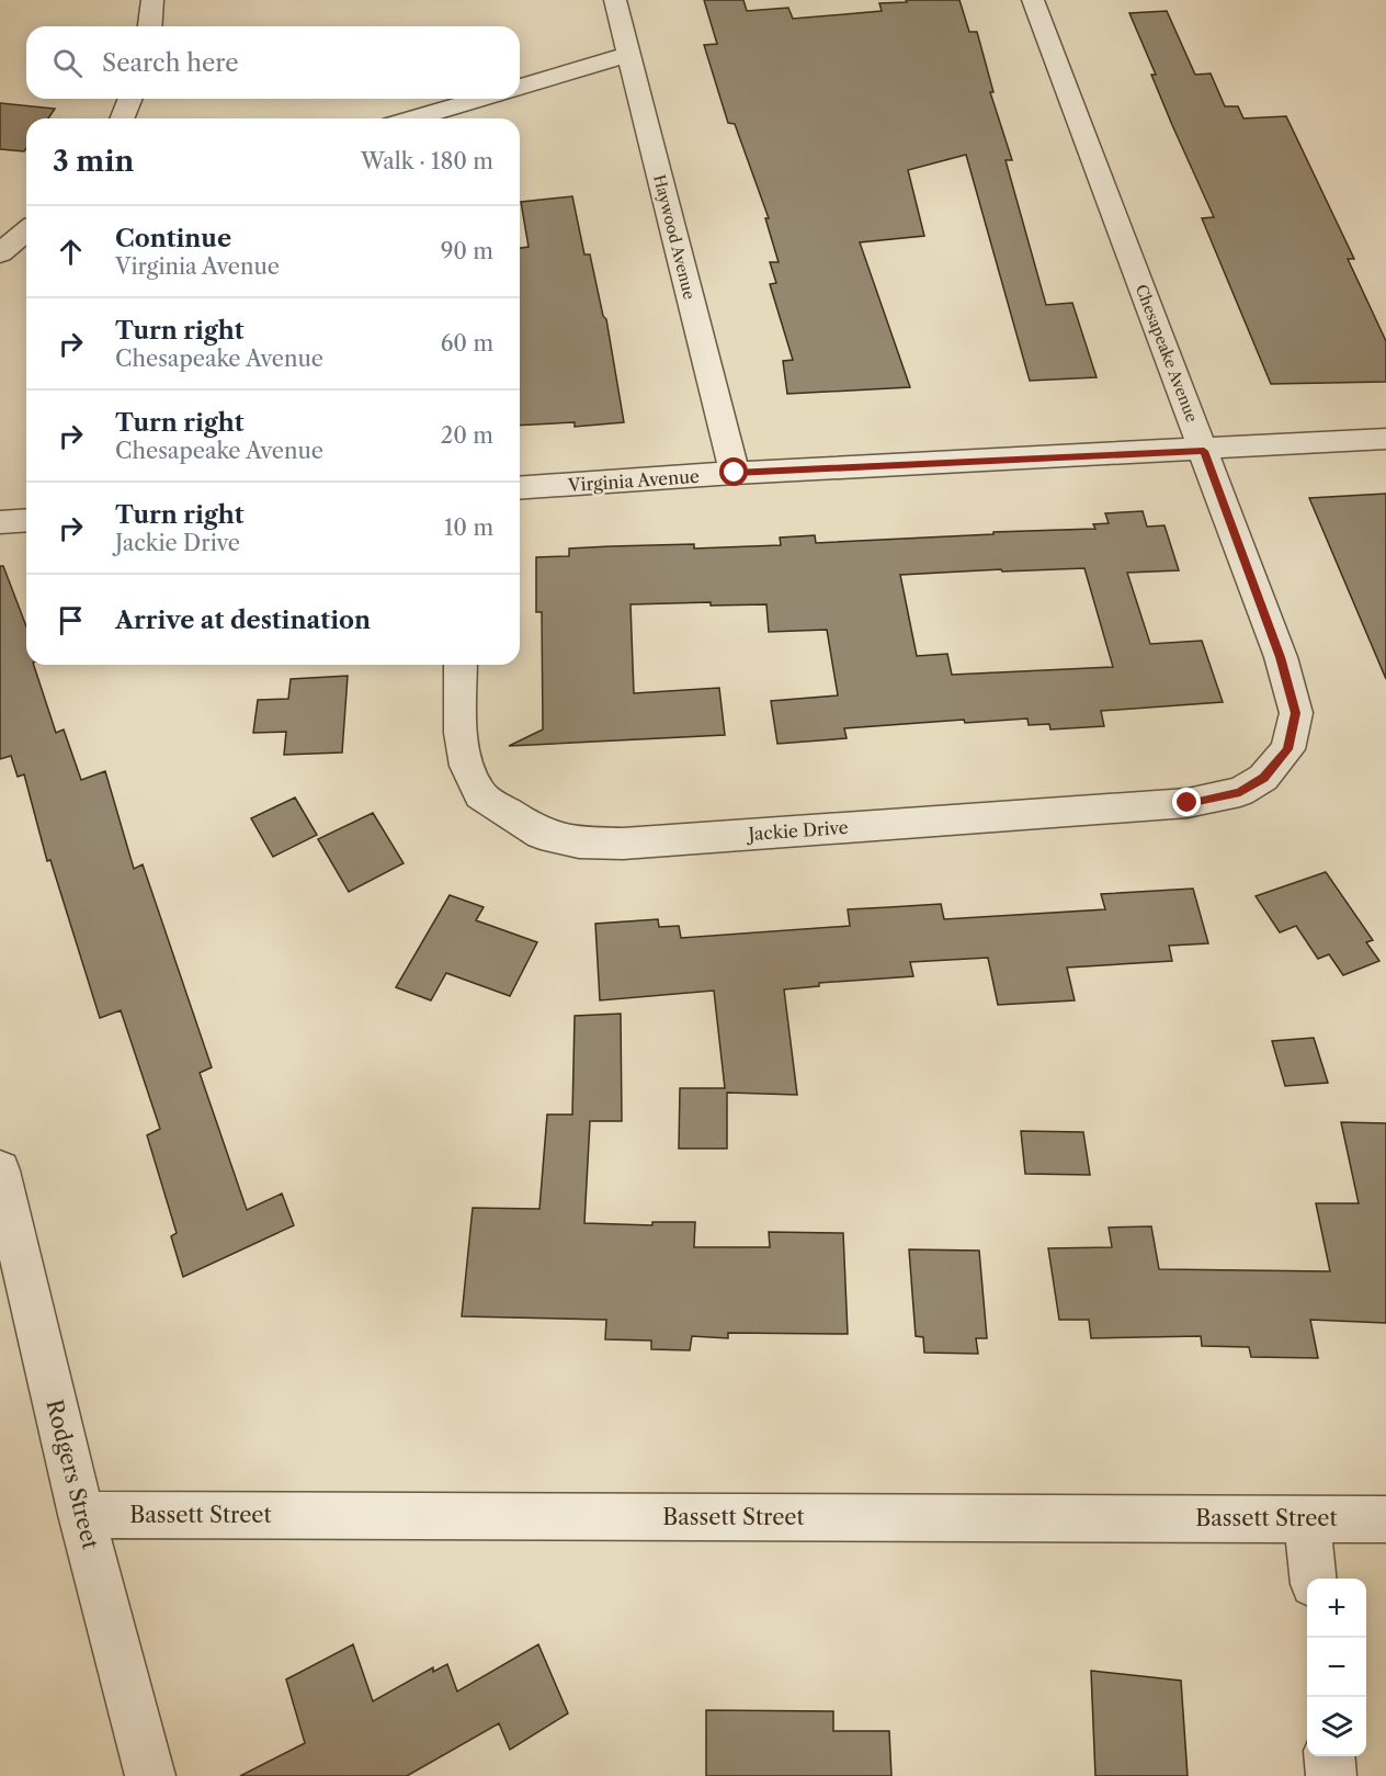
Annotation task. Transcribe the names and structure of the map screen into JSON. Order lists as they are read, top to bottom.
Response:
{
  "streets": {
    "street": [
      "Haywood Avenue",
      "Chesapeake Avenue",
      "Virginia Avenue",
      "Jackie Drive",
      "Rodgers Street",
      "Bassett Street"
    ]
  },
  "crossings": [
    ["Haywood Avenue", "Virginia Avenue"],
    ["Chesapeake Avenue", "Virginia Avenue"],
    ["Chesapeake Avenue", "Jackie Drive"],
    ["Rodgers Street", "Bassett Street"]
  ],
  "page": {
    "search": "Search here",
    "heading": ["3 min", "Walk · 180 m"],
    "list": [
      ["Continue", "Virginia Avenue", "90 m"],
      ["Turn right", "Chesapeake Avenue", "60 m"],
      ["Turn right", "Chesapeake Avenue", "20 m"],
      ["Turn right", "Jackie Drive", "10 m"],
      "Arrive at destination"
    ],
    "map_buttons": ["+", "−"]
  }
}
